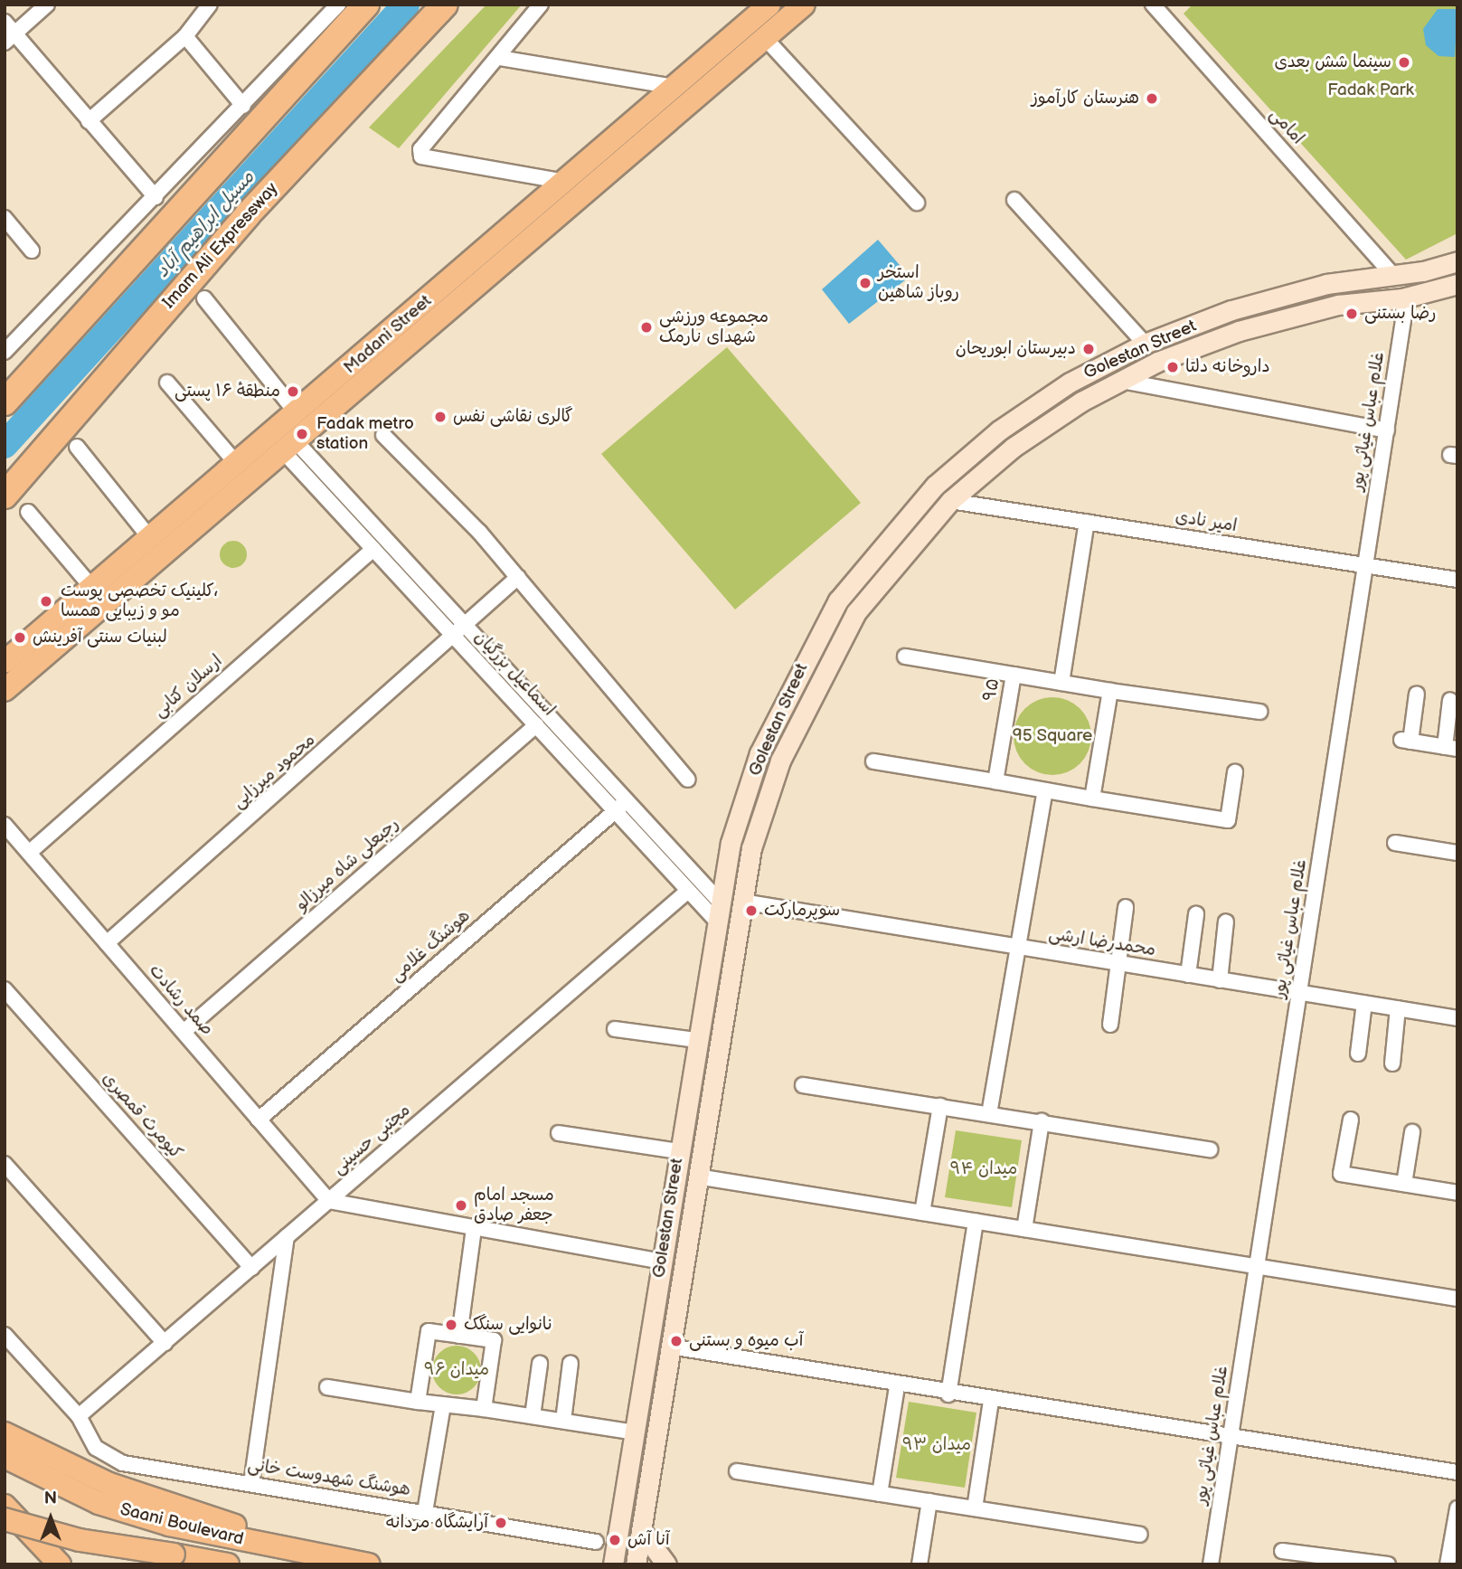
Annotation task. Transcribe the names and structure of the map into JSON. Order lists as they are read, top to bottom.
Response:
{
  "streets": {
    "highway": ["Imam Ali Expressway"],
    "main road": ["Madani Street", "Golestan Street", "Saani Boulevard"],
    "street": [
      "امامی",
      "غلام عباس غیاثی ‌پور",
      "امیر نادی",
      "اسماعیل بزرگیان",
      "ارسلان کتابی",
      "۹۵",
      "محمود میرزایی",
      "رجبعلی شاه میرزالو",
      "محمدرضا ارشی",
      "هوشنگ غلامی",
      "صمد رشادت",
      "کیومرث قمصری",
      "مجتبی حسینی",
      "هوشنگ شهدوست خانی"
    ]
  },
  "crossings": [
    ["امامی", "Golestan Street"],
    ["Madani Street", "اسماعیل بزرگیان"],
    ["Golestan Street", "غلام عباس غیاثی ‌پور"],
    ["Golestan Street", "امیر نادی"],
    ["Golestan Street", "اسماعیل بزرگیان"],
    ["Golestan Street", "محمدرضا ارشی"],
    ["غلام عباس غیاثی ‌پور", "امیر نادی"],
    ["غلام عباس غیاثی ‌پور", "محمدرضا ارشی"],
    ["اسماعیل بزرگیان", "ارسلان کتابی"],
    ["اسماعیل بزرگیان", "محمود میرزایی"],
    ["اسماعیل بزرگیان", "رجبعلی شاه میرزالو"],
    ["اسماعیل بزرگیان", "هوشنگ غلامی"],
    ["اسماعیل بزرگیان", "مجتبی حسینی"],
    ["ارسلان کتابی", "صمد رشادت"],
    ["محمود میرزایی", "صمد رشادت"],
    ["رجبعلی شاه میرزالو", "صمد رشادت"],
    ["هوشنگ غلامی", "صمد رشادت"],
    ["صمد رشادت", "مجتبی حسینی"],
    ["کیومرث قمصری", "مجتبی حسینی"],
    ["مجتبی حسینی", "هوشنگ شهدوست خانی"]
  ],
  "water": ["مسیل ابراهیم آباد"],
  "parks": [
    "Fadak Park",
    "95 Square",
    "میدان ۹۴",
    "میدان ۹۶",
    "میدان ۹۳"
  ],
  "places": [
    "سینما شش بعدی",
    "هنرستان کارآموز",
    "استخر روباز شاهین",
    "رضا بستنی",
    "مجموعه ورزشی شهدای نارمک",
    "دبیرستان ابوریحان",
    "داروخانه دلتا",
    "منطقهٔ ۱۶ پستی",
    "گالری نقاشی نفس",
    "Fadak metro station",
    "کلینیک تخصصی پوست، مو و زیبایی همسا",
    "لبنیات سنتی آفرینش",
    "سوپرمارکت",
    "مسجد امام جعفر صادق",
    "نانوایی سنگک",
    "آب میوه و بستنی",
    "آرایشگاه مردانه",
    "آنا آش"
  ],
  "north": "top"
}
